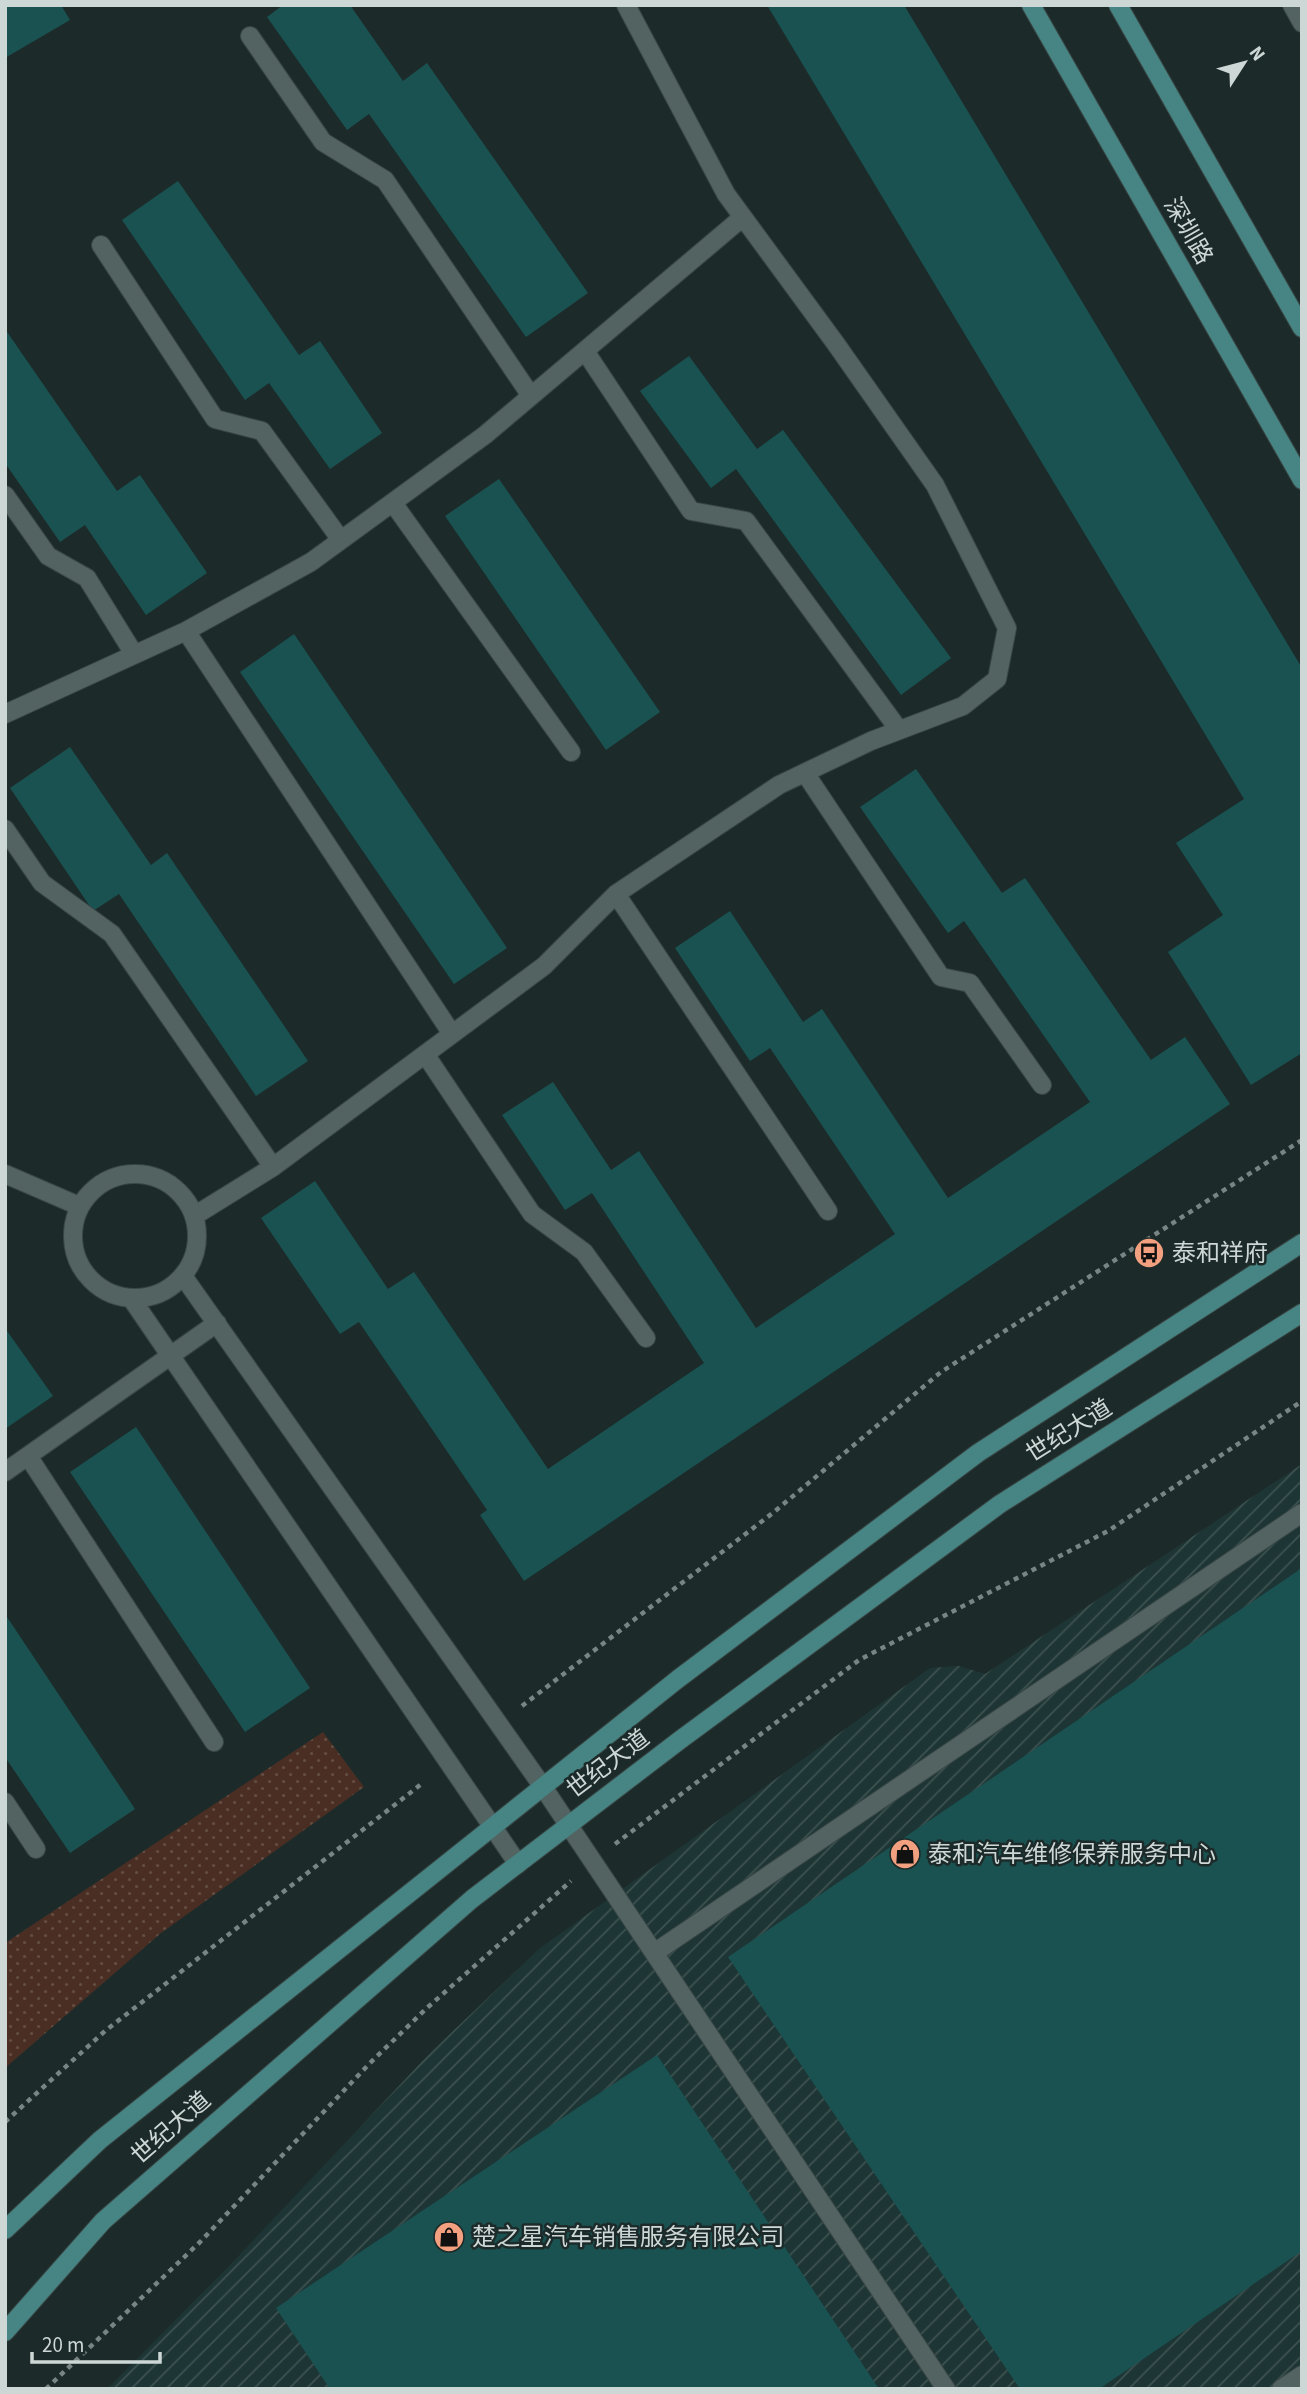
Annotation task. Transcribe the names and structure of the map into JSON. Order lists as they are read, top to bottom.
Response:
{
  "streets": {
    "street": ["深圳路", "世纪大道"]
  },
  "places": {
    "bus stop": ["泰和祥府"],
    "shop": ["泰和汽车维修保养服务中心", "楚之星汽车销售服务有限公司"]
  },
  "scale_bar": "20 m",
  "north": "top right"
}
